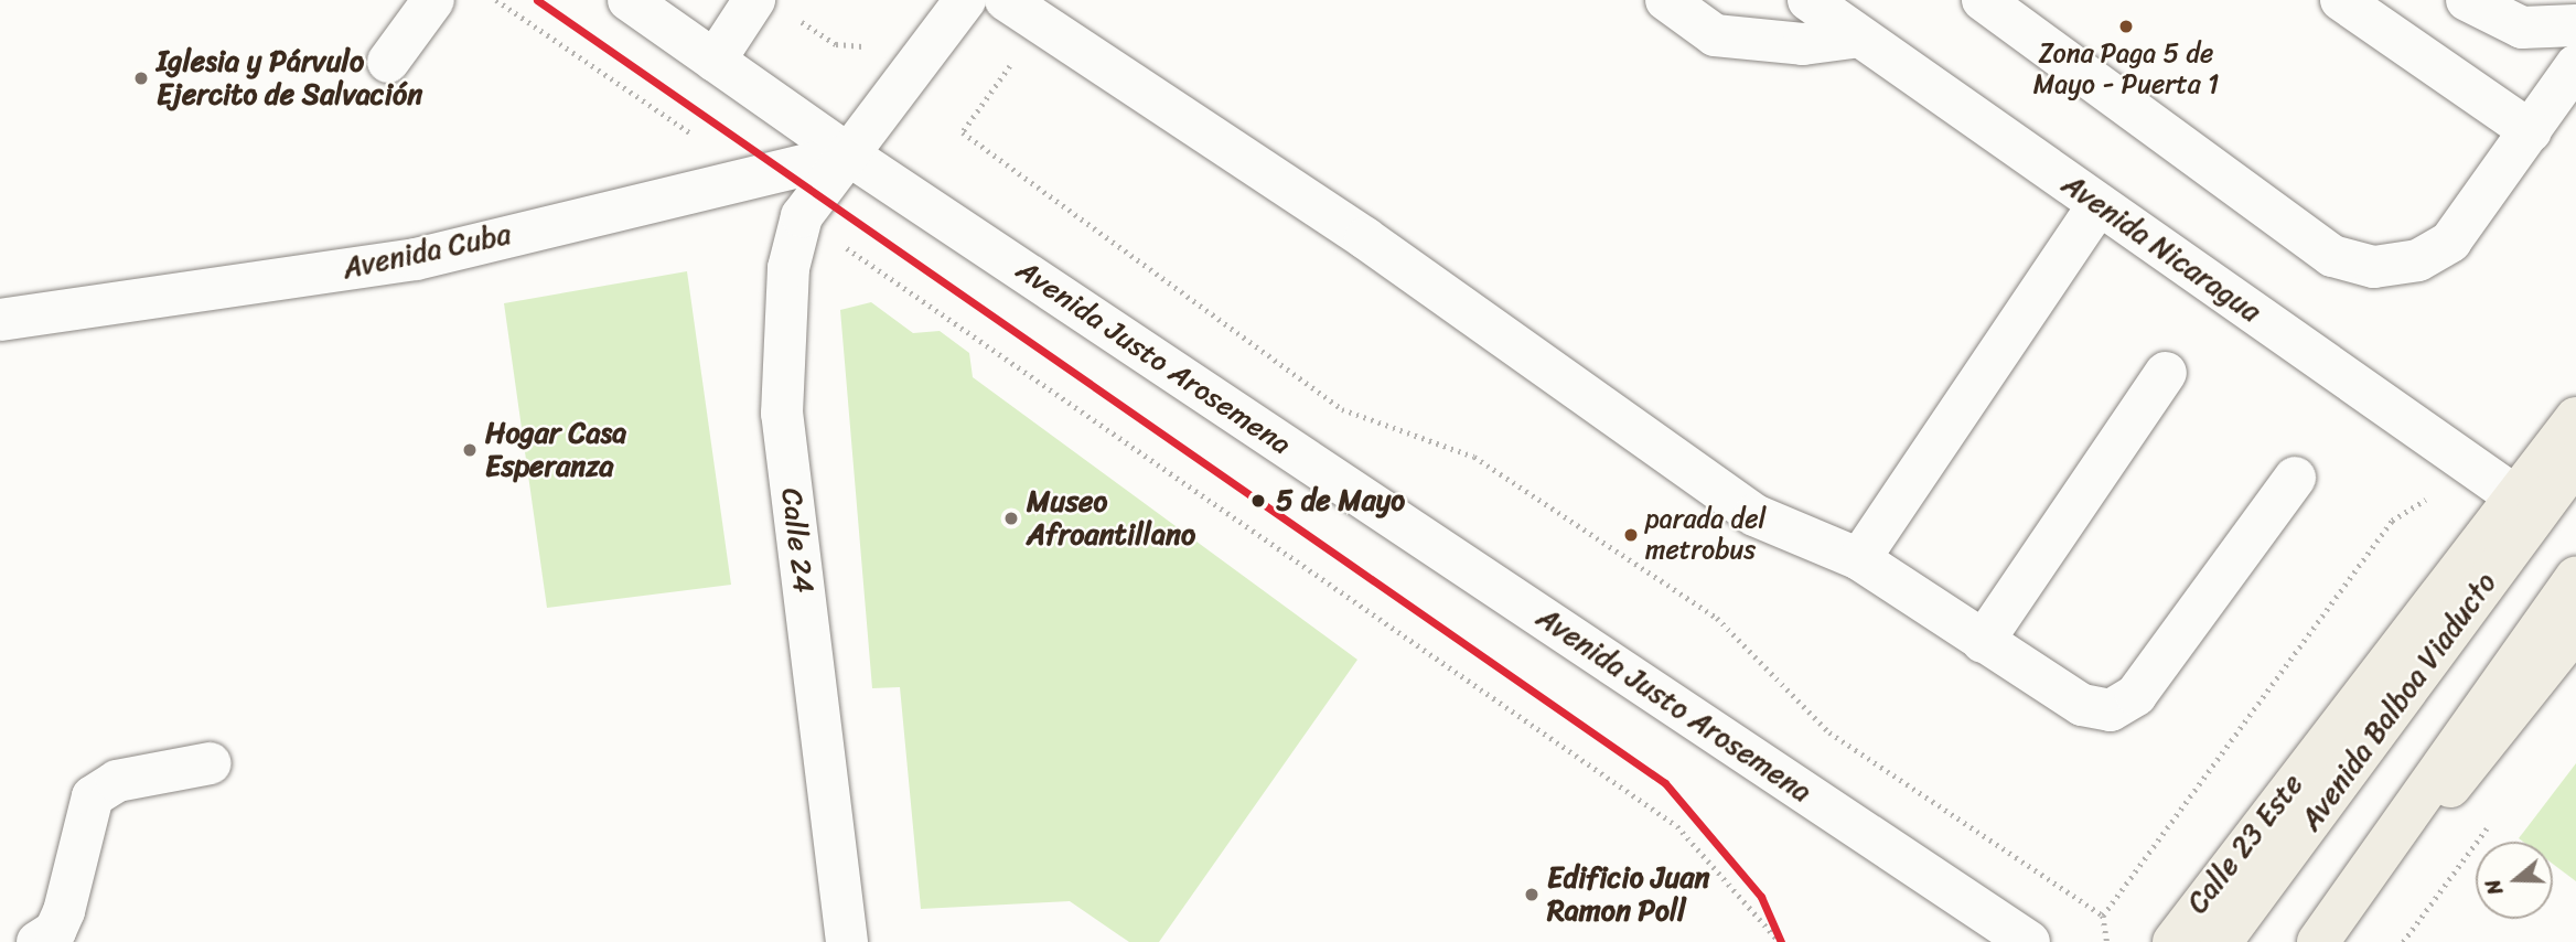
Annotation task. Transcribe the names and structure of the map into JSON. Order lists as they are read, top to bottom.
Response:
{
  "streets": {
    "main road": ["Avenida Balboa Viaducto", "Calle 23 Este"],
    "street": [
      "Avenida Nicaragua",
      "Avenida Cuba",
      "Avenida Justo Arosemena",
      "Calle 24"
    ]
  },
  "crossings": [
    ["Avenida Nicaragua", "Calle 23 Este"],
    ["Avenida Cuba", "Avenida Justo Arosemena"],
    ["Avenida Cuba", "Calle 24"],
    ["Avenida Justo Arosemena", "Calle 24"]
  ],
  "places": [
    "Zona Paga 5 de Mayo - Puerta 1",
    "Iglesia y Párvulo Ejercito de Salvación",
    "Hogar Casa Esperanza",
    "5 de Mayo",
    "Museo Afroantillano",
    "parada del metrobus",
    "Edificio Juan Ramon Poll"
  ],
  "north": "left"
}
